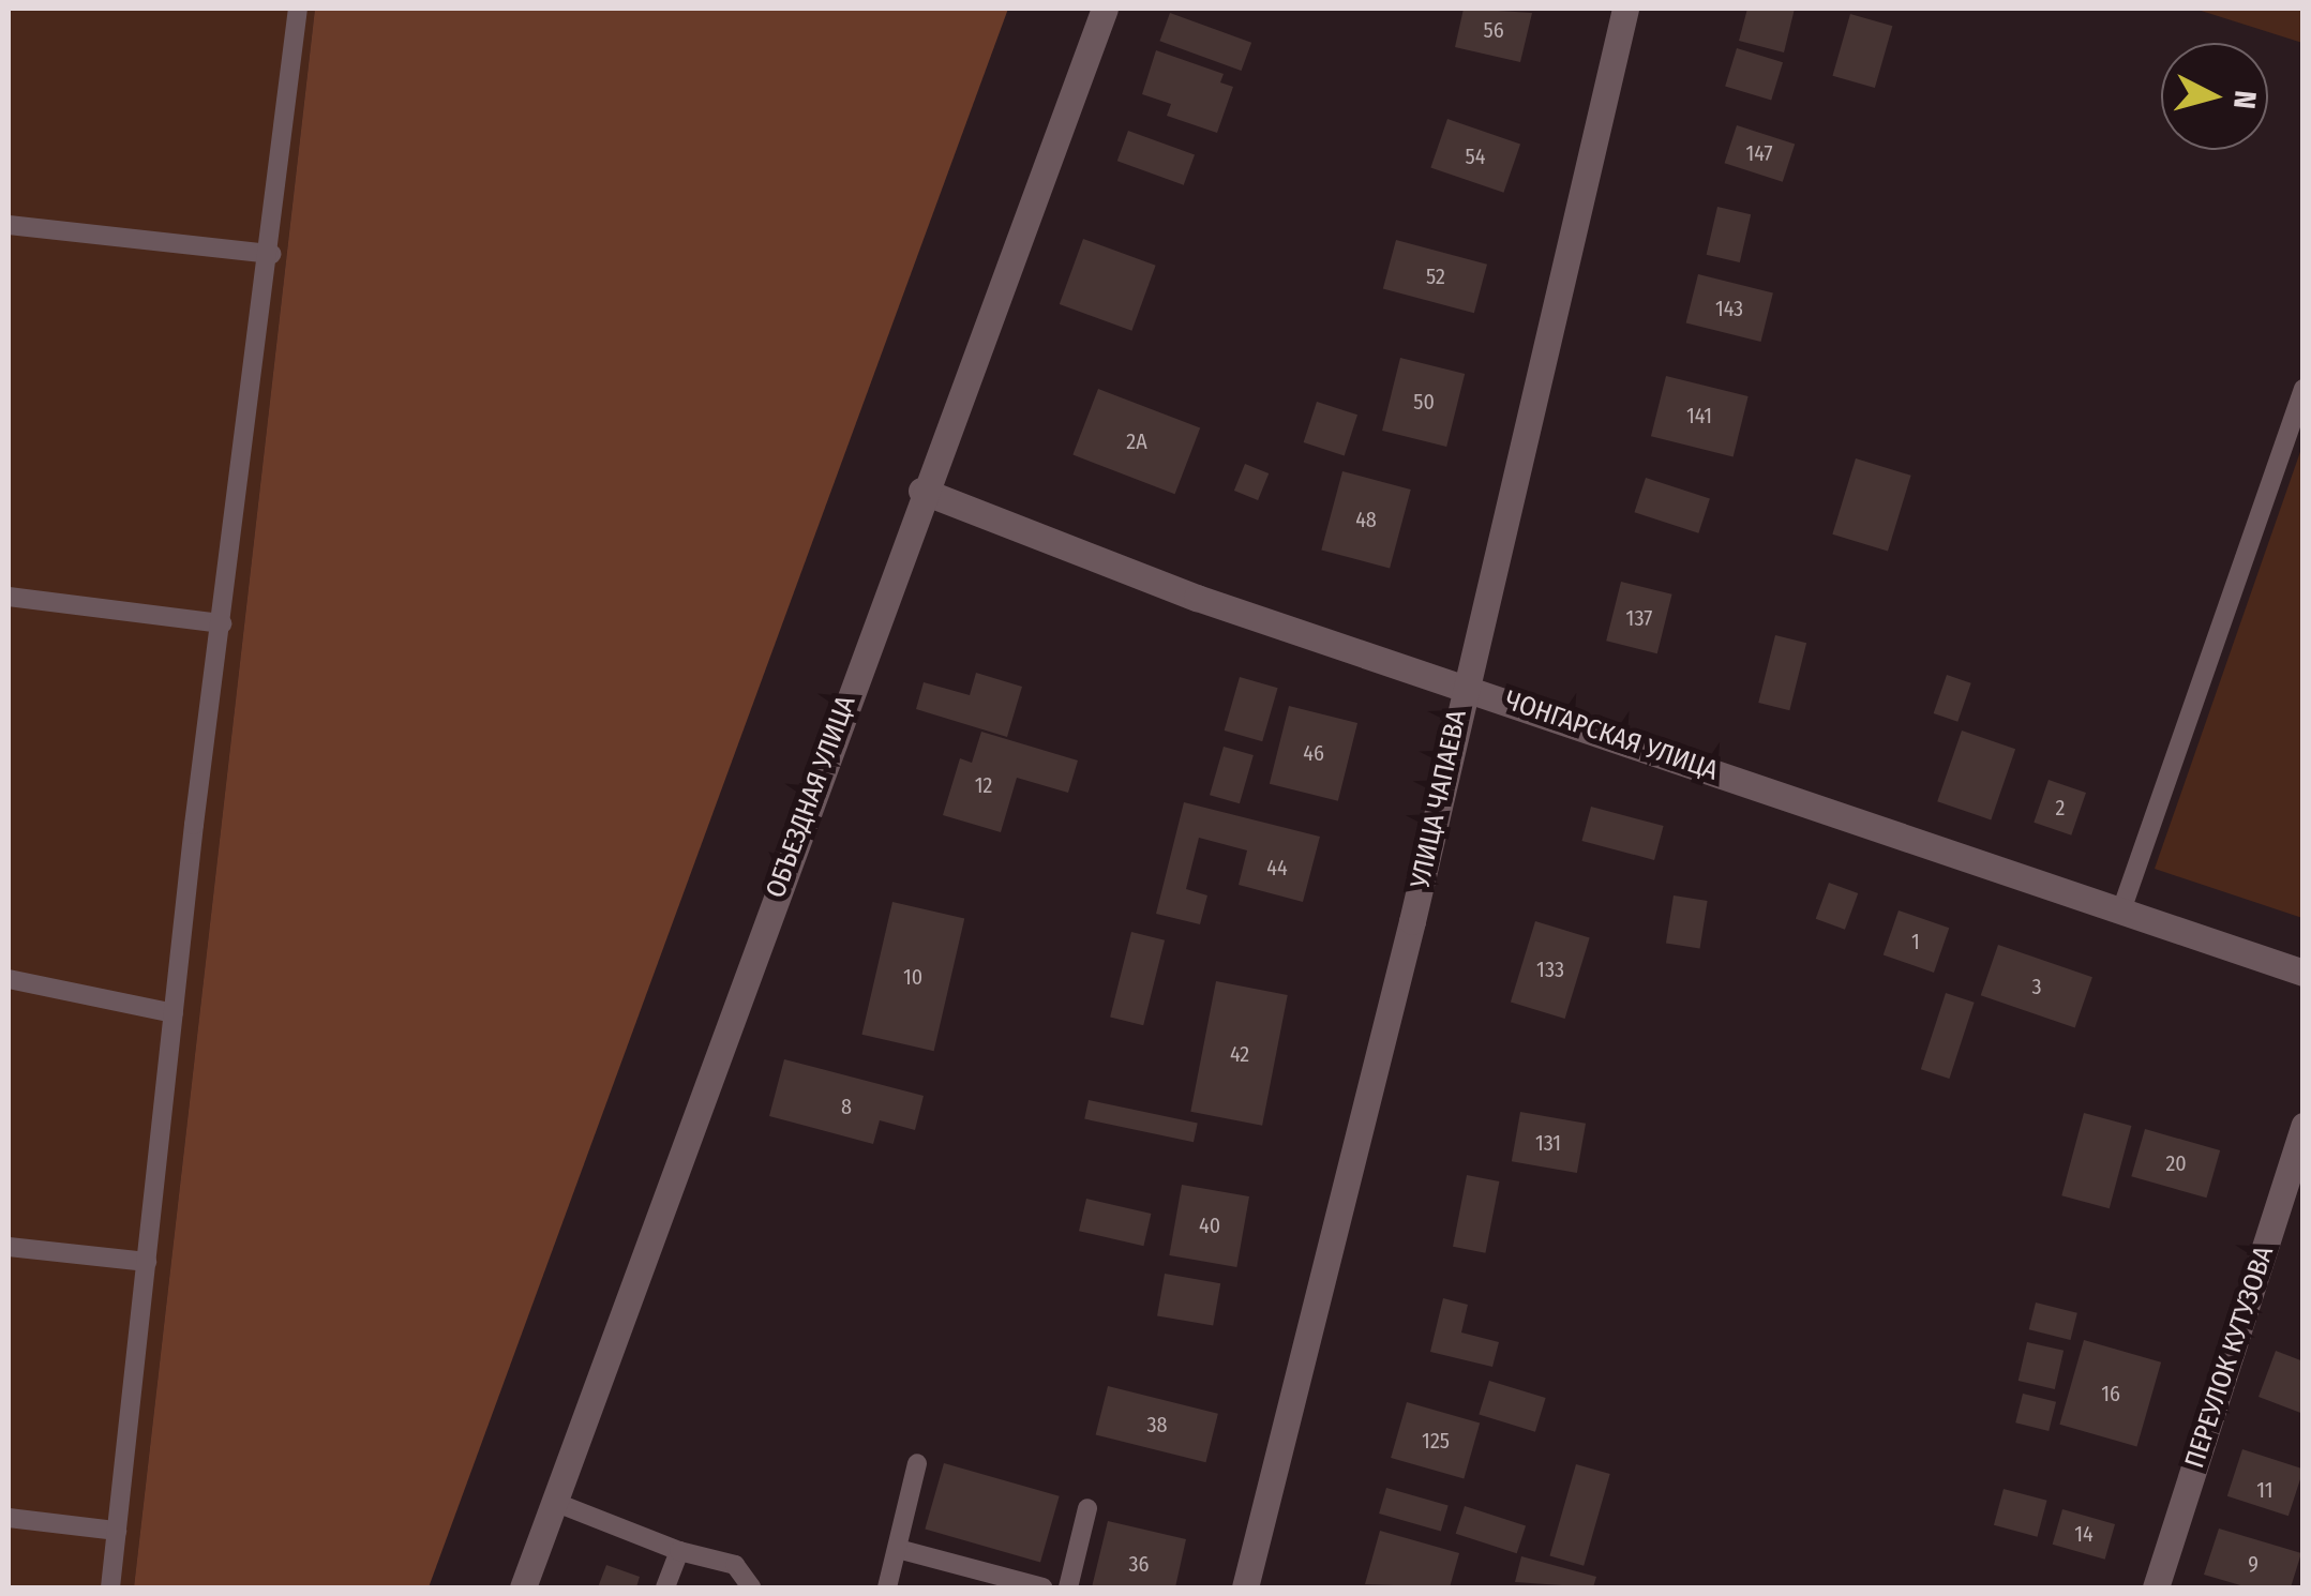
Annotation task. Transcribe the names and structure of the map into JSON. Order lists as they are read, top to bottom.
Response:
{
  "streets": {
    "street": [
      "ЧОНГАРСКАЯ УЛИЦА",
      "ОБЪЕЗДНАЯ УЛИЦА",
      "УЛИЦА ЧАПАЕВА",
      "ПЕРЕУЛОК КУТУЗОВА"
    ]
  },
  "crossings": [
    ["ЧОНГАРСКАЯ УЛИЦА", "ОБЪЕЗДНАЯ УЛИЦА"],
    ["ЧОНГАРСКАЯ УЛИЦА", "УЛИЦА ЧАПАЕВА"]
  ],
  "house_numbers": [
    "56",
    "147",
    "54",
    "52",
    "143",
    "50",
    "141",
    "2А",
    "48",
    "137",
    "46",
    "12",
    "2",
    "44",
    "1",
    "133",
    "10",
    "3",
    "42",
    "8",
    "131",
    "20",
    "40",
    "16",
    "38",
    "125",
    "11",
    "14",
    "36",
    "9"
  ],
  "north": "right"
}
